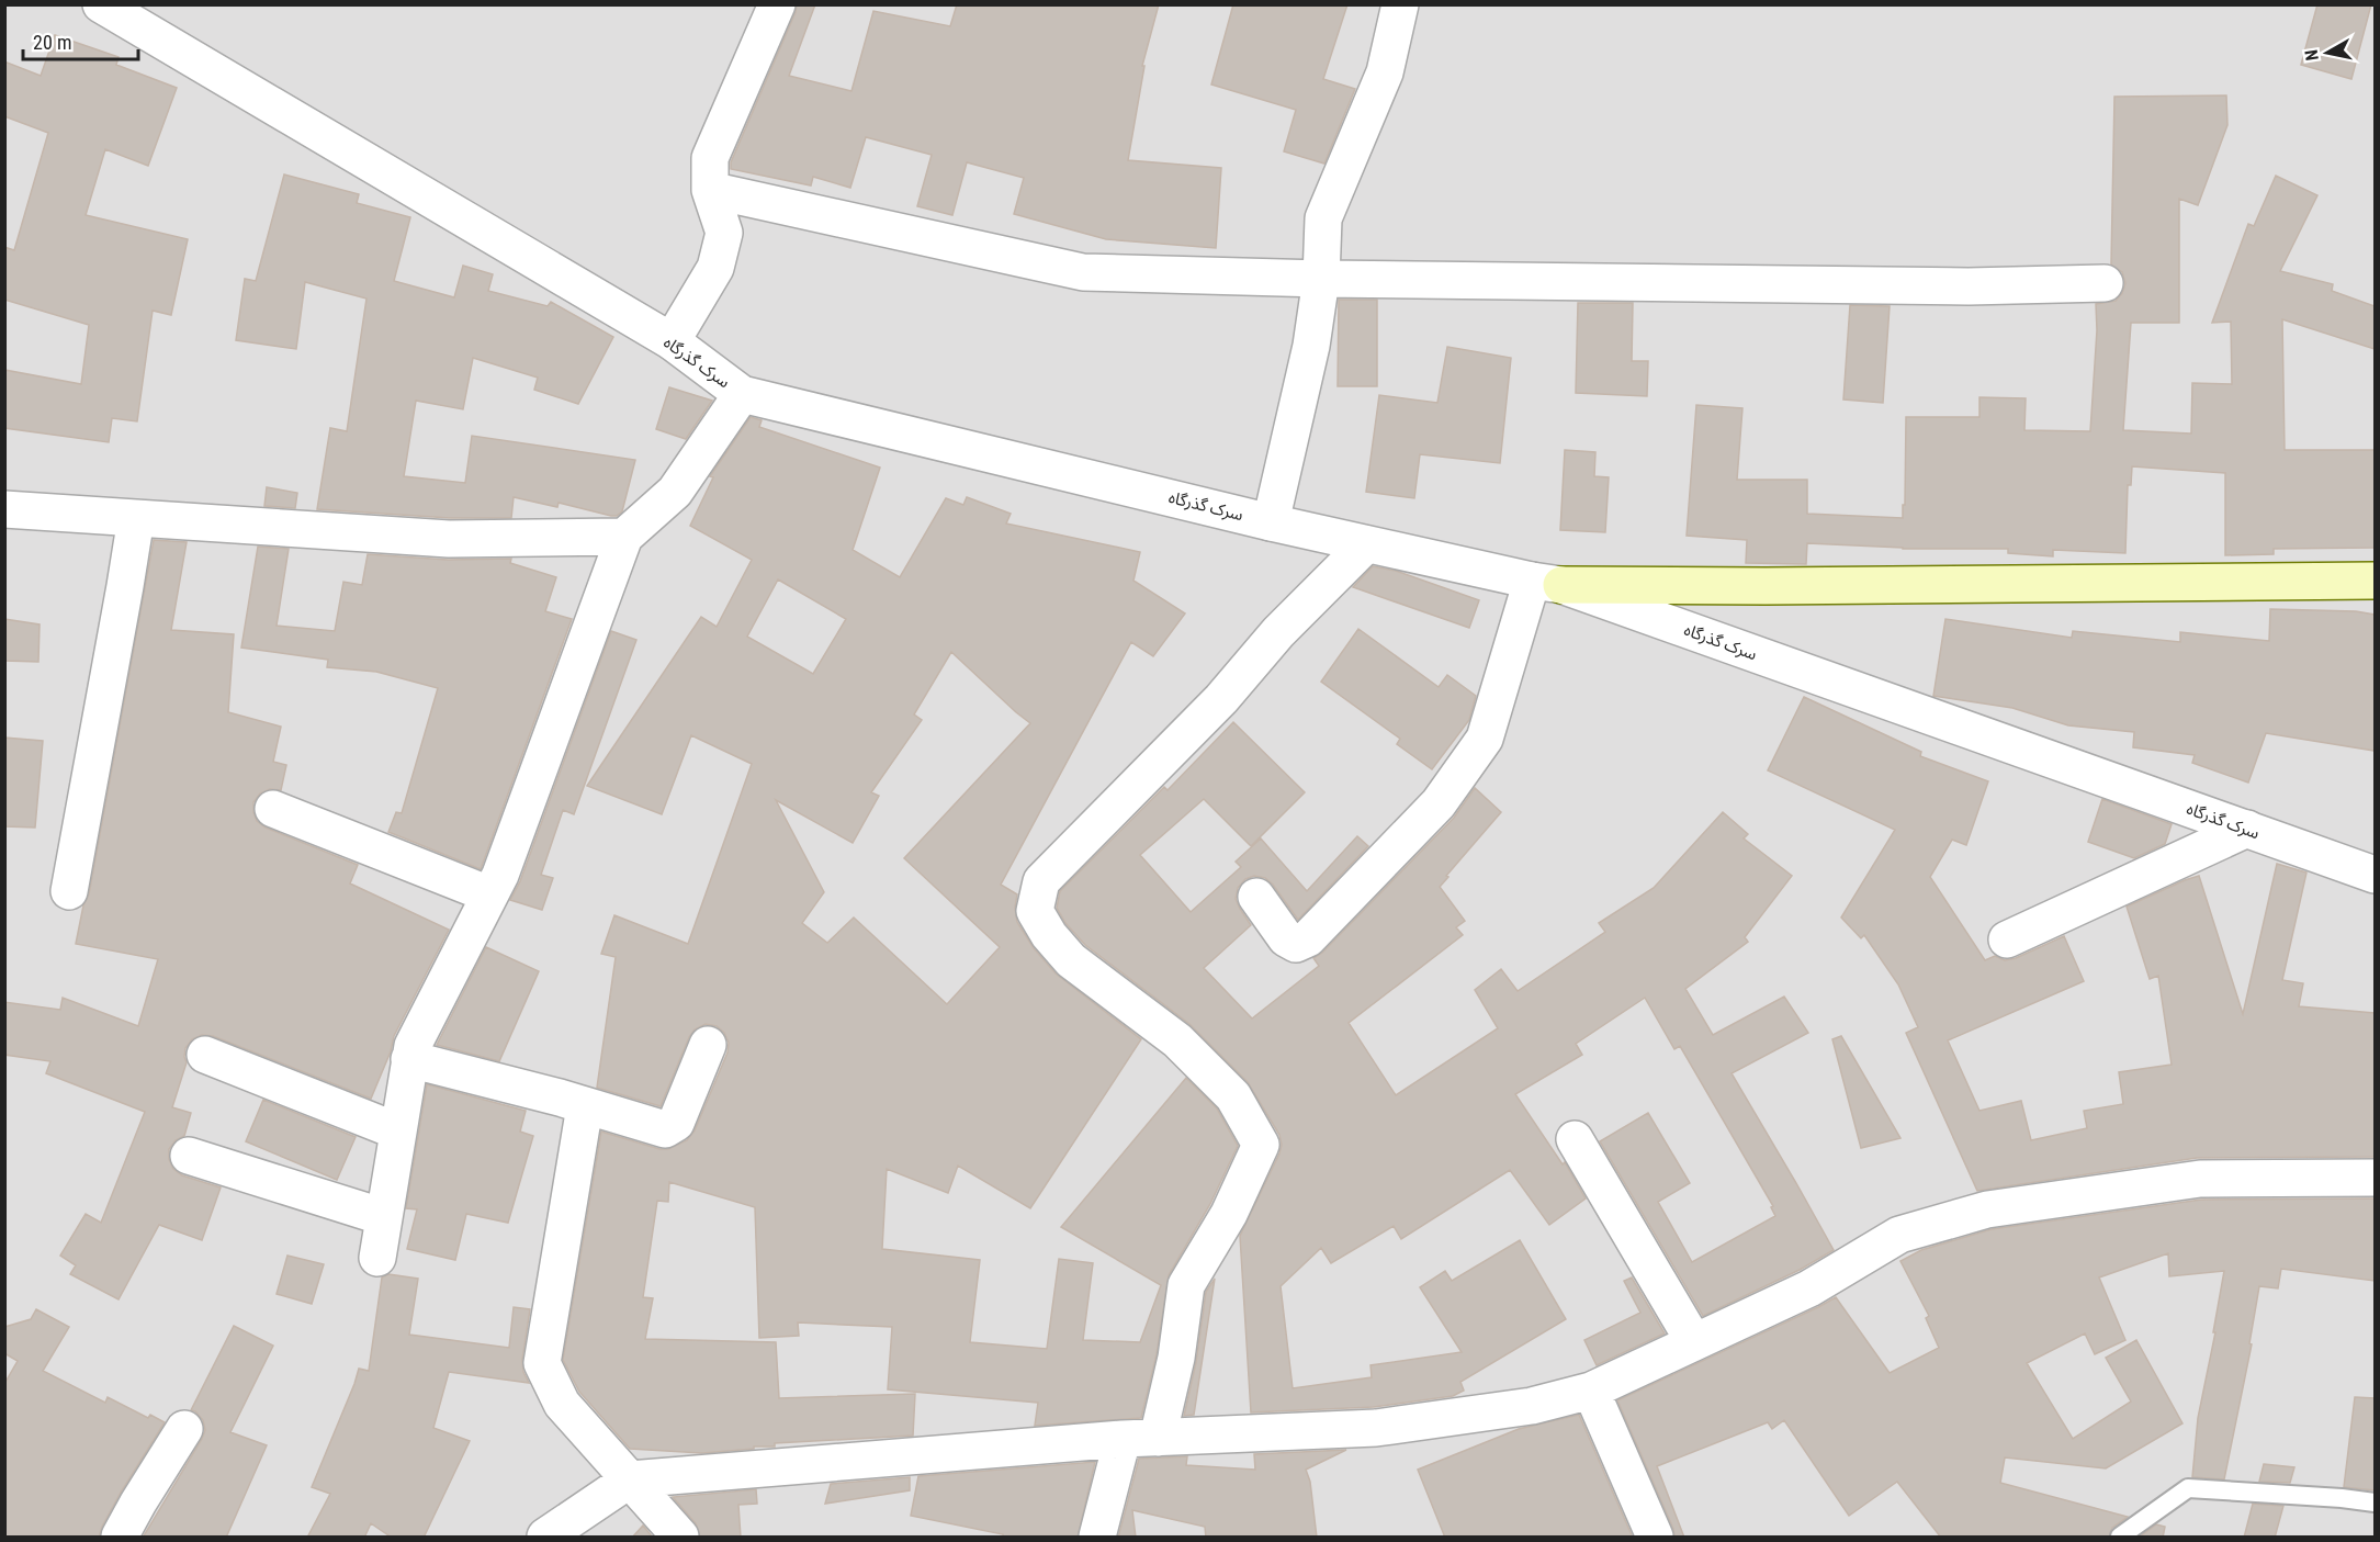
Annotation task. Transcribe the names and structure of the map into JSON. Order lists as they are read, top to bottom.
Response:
{
  "streets": {
    "street": ["سرک گذرگاه"]
  },
  "scale_bar": "20 m",
  "north": "left"
}
